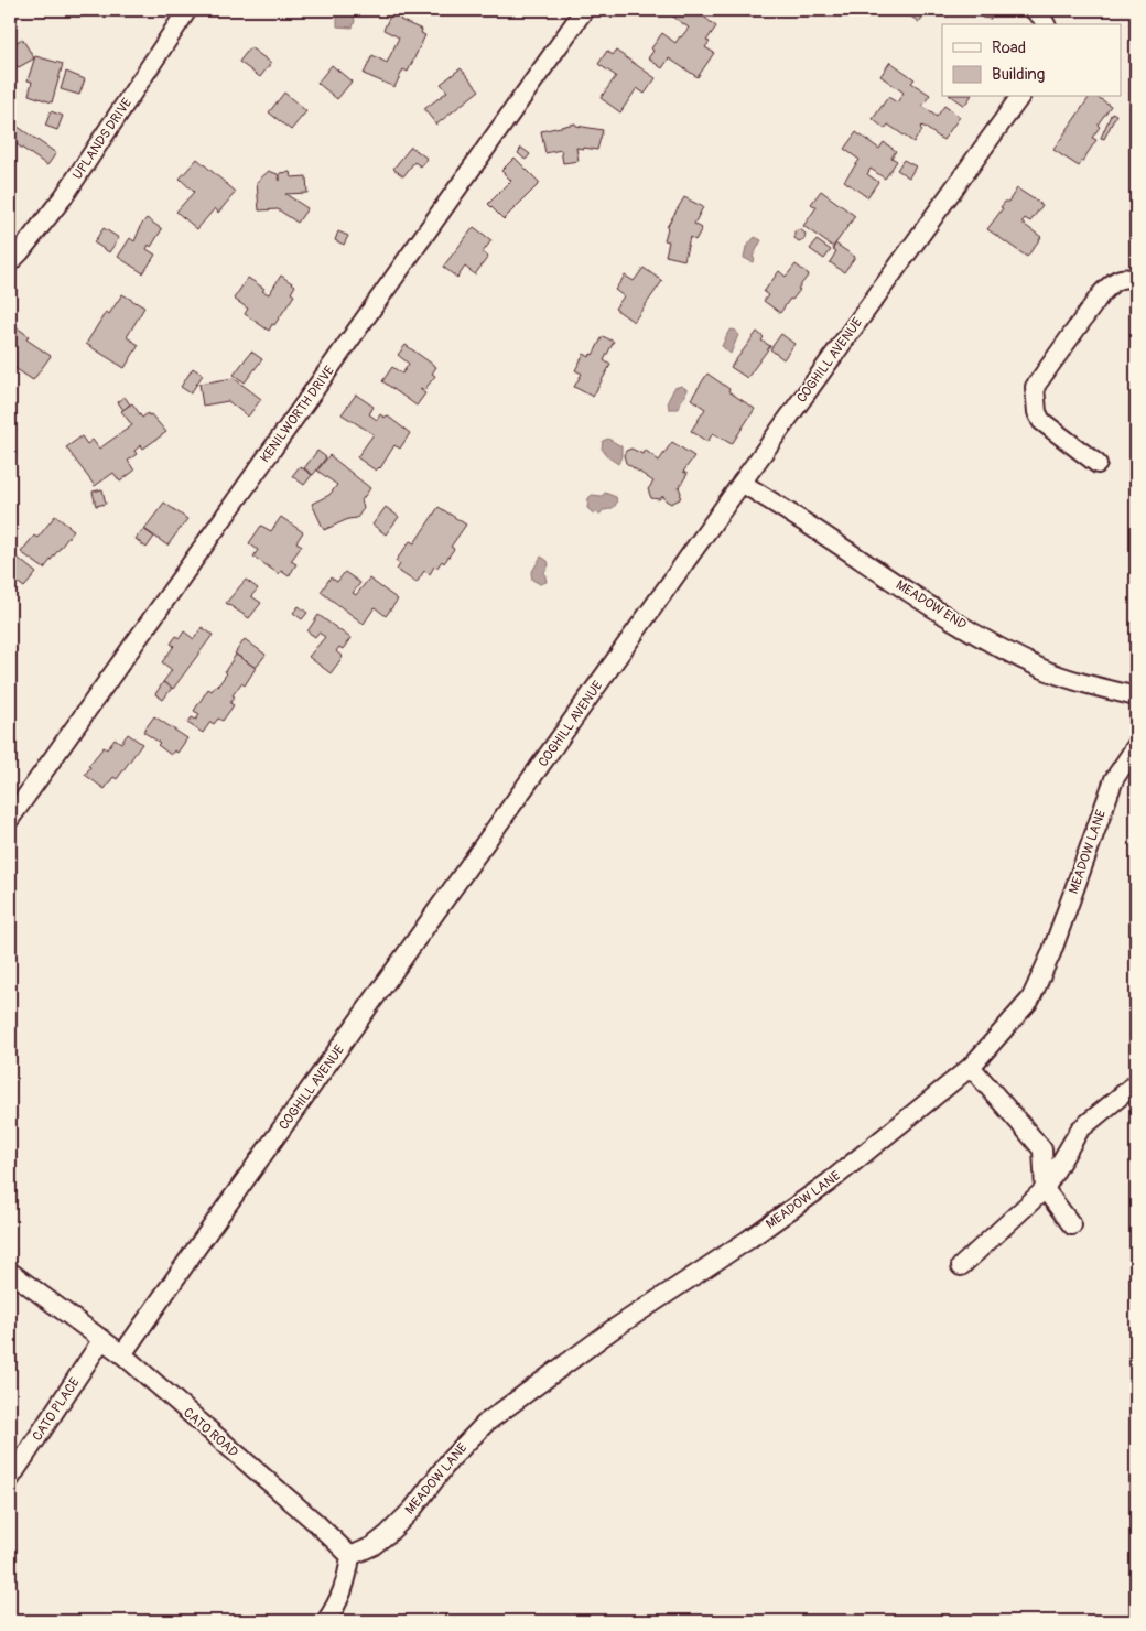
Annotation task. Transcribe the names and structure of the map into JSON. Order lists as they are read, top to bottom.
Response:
{
  "streets": {
    "street": [
      "UPLANDS DRIVE",
      "COGHILL AVENUE",
      "KENILWORTH DRIVE",
      "MEADOW END",
      "MEADOW LANE",
      "CATO PLACE",
      "CATO ROAD"
    ]
  },
  "crossings": [
    ["COGHILL AVENUE", "MEADOW END"],
    ["COGHILL AVENUE", "CATO ROAD"],
    ["MEADOW LANE", "CATO ROAD"],
    ["CATO PLACE", "CATO ROAD"]
  ],
  "legend": ["Road", "Building"]
}
